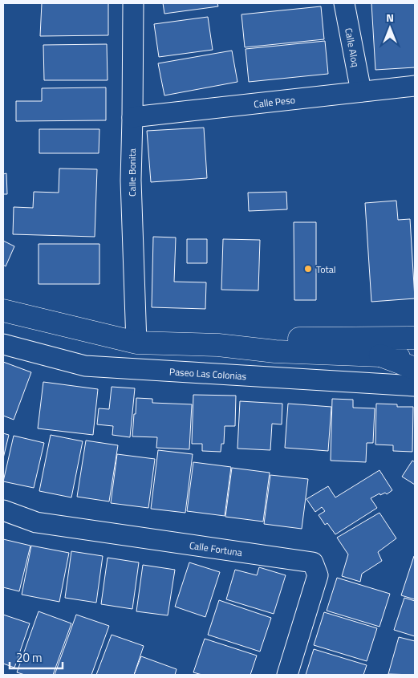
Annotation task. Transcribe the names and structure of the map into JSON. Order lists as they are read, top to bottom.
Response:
{
  "streets": {
    "street": [
      "Calle Aloq",
      "Calle Peso",
      "Calle Bonita",
      "Paseo Las Colonias",
      "Calle Fortuna"
    ]
  },
  "crossings": [
    ["Calle Aloq", "Calle Peso"],
    ["Calle Peso", "Calle Bonita"]
  ],
  "places": ["Total"],
  "scale_bar": "20 m",
  "north": "top"
}
